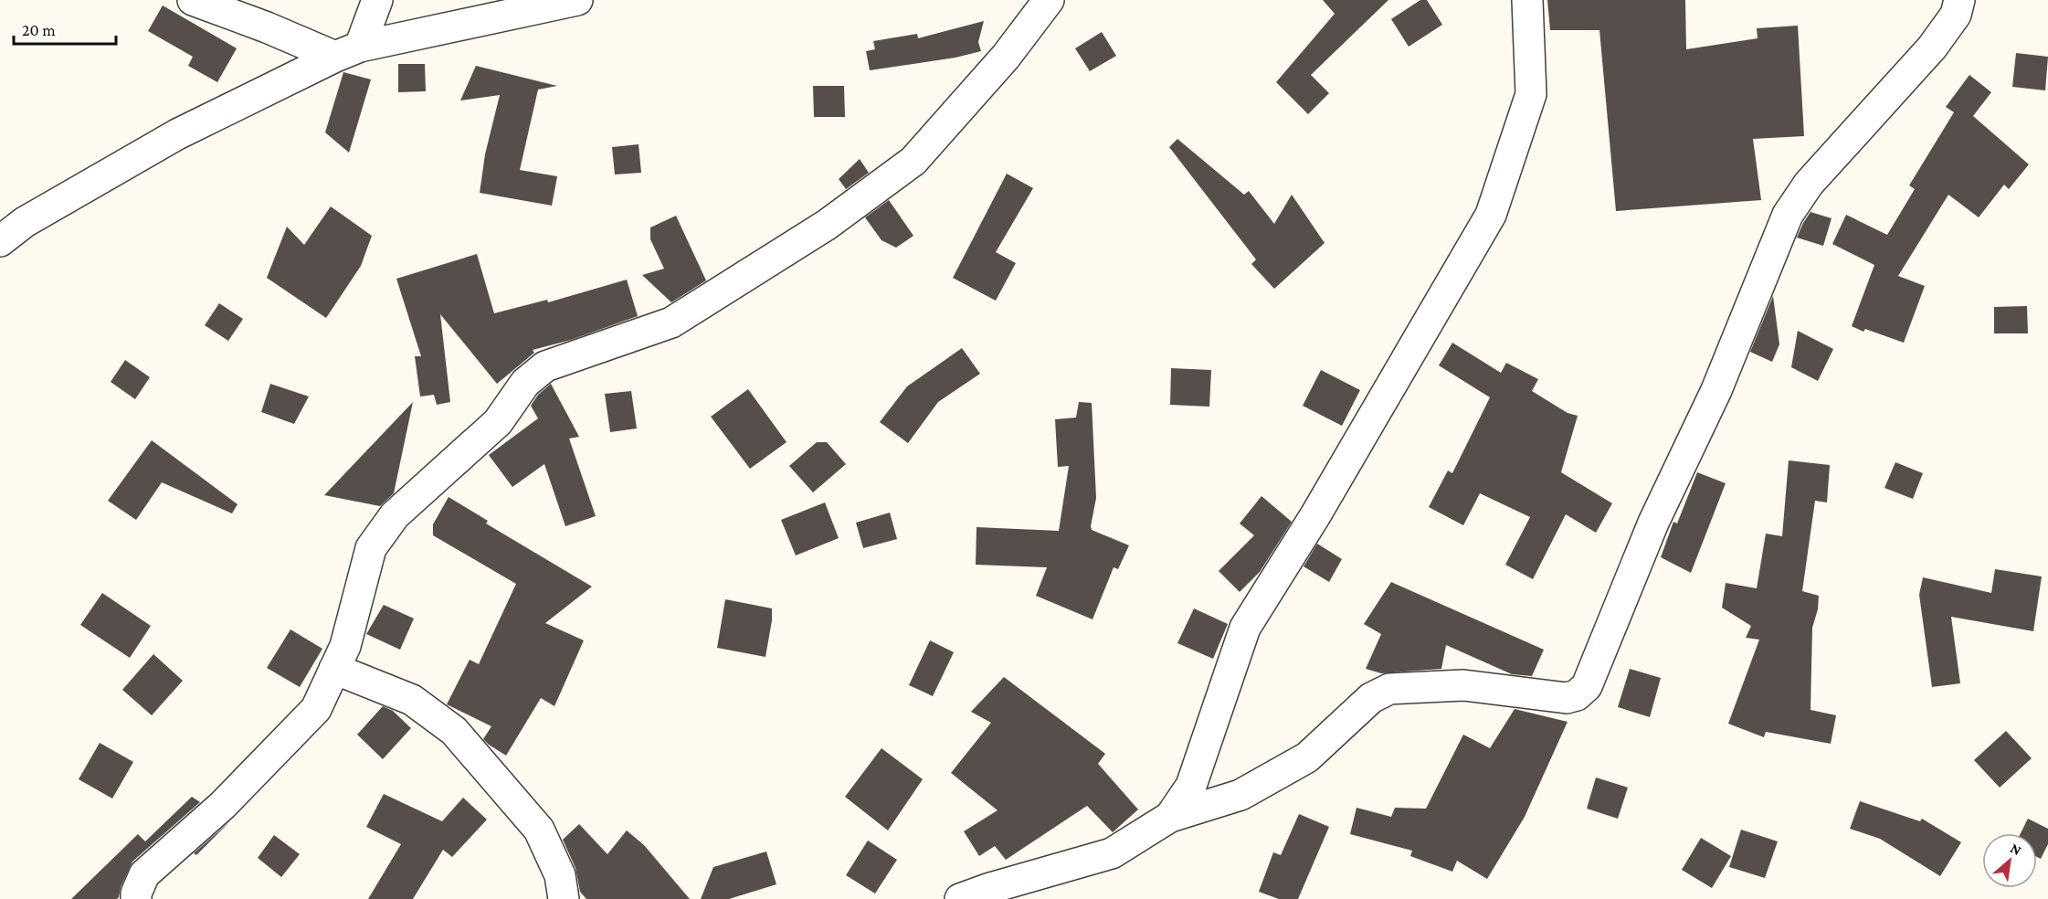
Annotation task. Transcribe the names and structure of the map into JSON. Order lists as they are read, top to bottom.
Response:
{
  "scale_bar": "20 m",
  "north": "top right"
}
